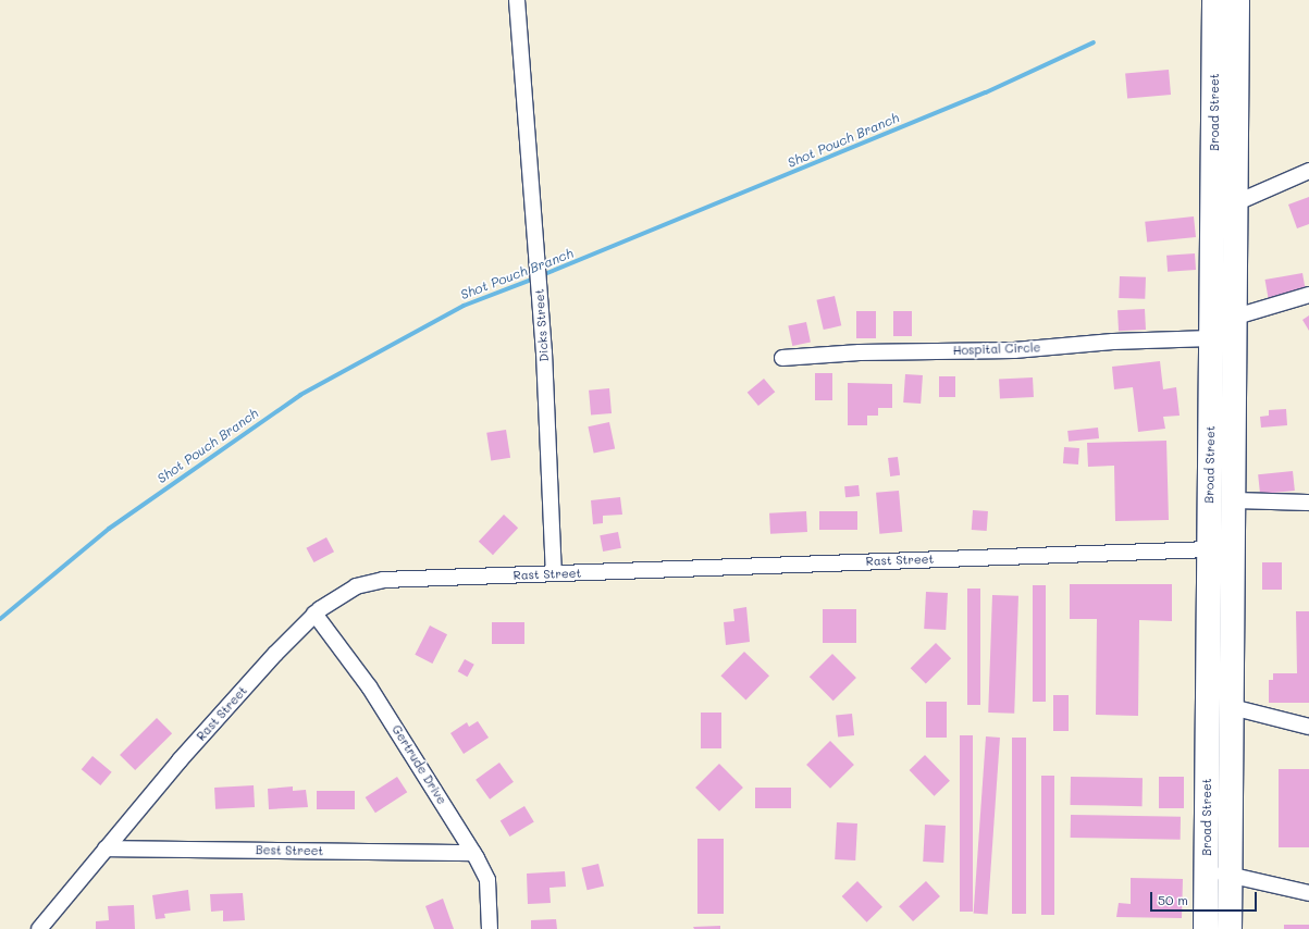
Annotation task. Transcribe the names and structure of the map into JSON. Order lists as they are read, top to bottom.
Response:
{
  "streets": {
    "main road": ["Broad Street"],
    "street": [
      "Dicks Street",
      "Hospital Circle",
      "Rast Street",
      "Gertrude Drive",
      "Best Street"
    ]
  },
  "crossings": [
    ["Broad Street", "Hospital Circle"],
    ["Broad Street", "Rast Street"],
    ["Dicks Street", "Rast Street"],
    ["Rast Street", "Gertrude Drive"],
    ["Rast Street", "Best Street"],
    ["Gertrude Drive", "Best Street"]
  ],
  "water": ["Shot Pouch Branch"],
  "scale_bar": "50 m"
}
